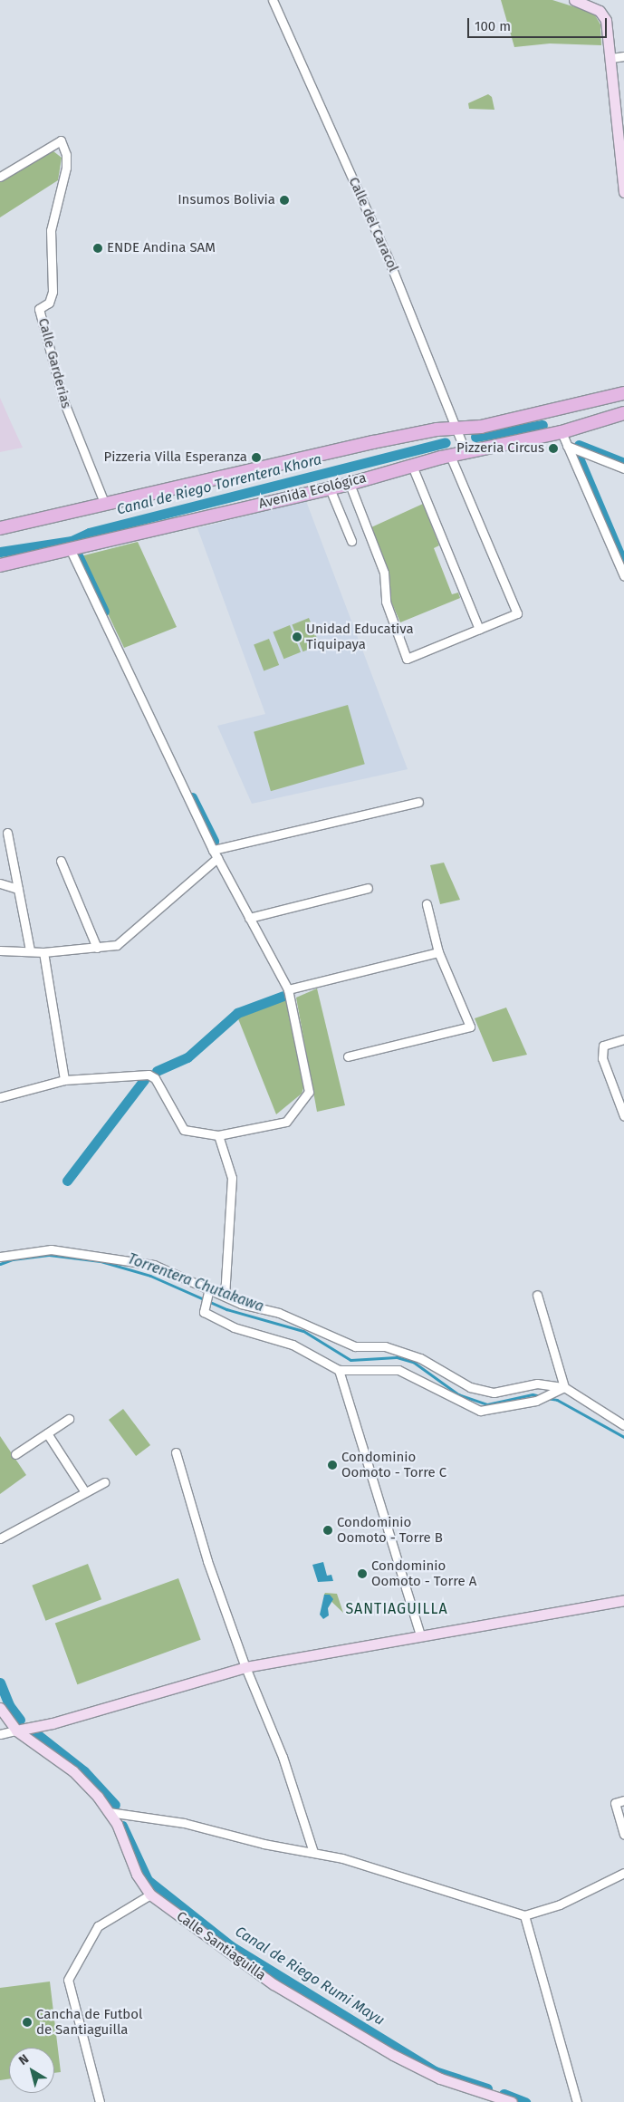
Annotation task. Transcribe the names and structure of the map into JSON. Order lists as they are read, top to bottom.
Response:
{
  "streets": {
    "main road": ["Avenida Ecológica"],
    "street": ["Calle del Caracol", "Calle Garderias", "Calle Santiaguilla"]
  },
  "crossings": [
    ["Calle del Caracol", "Avenida Ecológica"]
  ],
  "districts": ["SANTIAGUILLA"],
  "water": ["Canal de Riego Torrentera Khora", "Torrentera Chutakawa", "Canal de Riego Rumi Mayu"],
  "places": [
    "Insumos Bolivia",
    "ENDE Andina SAM",
    "Pizzeria Circus",
    "Pizzeria Villa Esperanza",
    "Unidad Educativa Tiquipaya",
    "Condominio Oomoto - Torre C",
    "Condominio Oomoto - Torre B",
    "Condominio Oomoto - Torre A",
    "Cancha de Futbol de Santiaguilla"
  ],
  "scale_bar": "100 m",
  "north": "top left"
}
